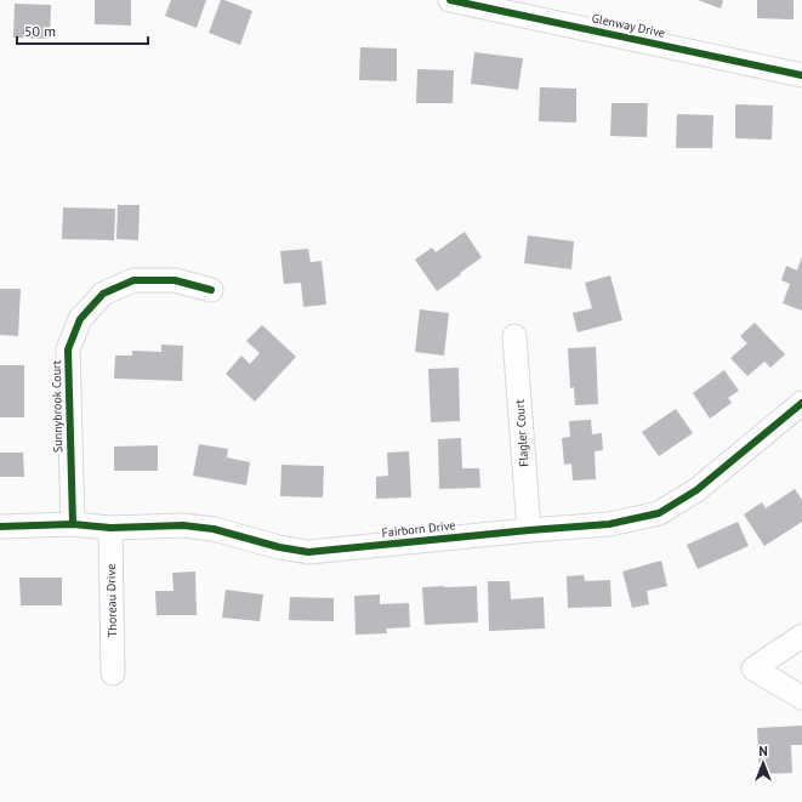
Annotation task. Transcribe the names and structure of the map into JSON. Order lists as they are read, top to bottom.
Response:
{
  "streets": {
    "street": [
      "Glenway Drive",
      "Sunnybrook Court",
      "Flagler Court",
      "Fairborn Drive",
      "Thoreau Drive"
    ]
  },
  "crossings": [
    ["Sunnybrook Court", "Fairborn Drive"],
    ["Flagler Court", "Fairborn Drive"],
    ["Fairborn Drive", "Thoreau Drive"]
  ],
  "scale_bar": "50 m",
  "north": "top"
}
